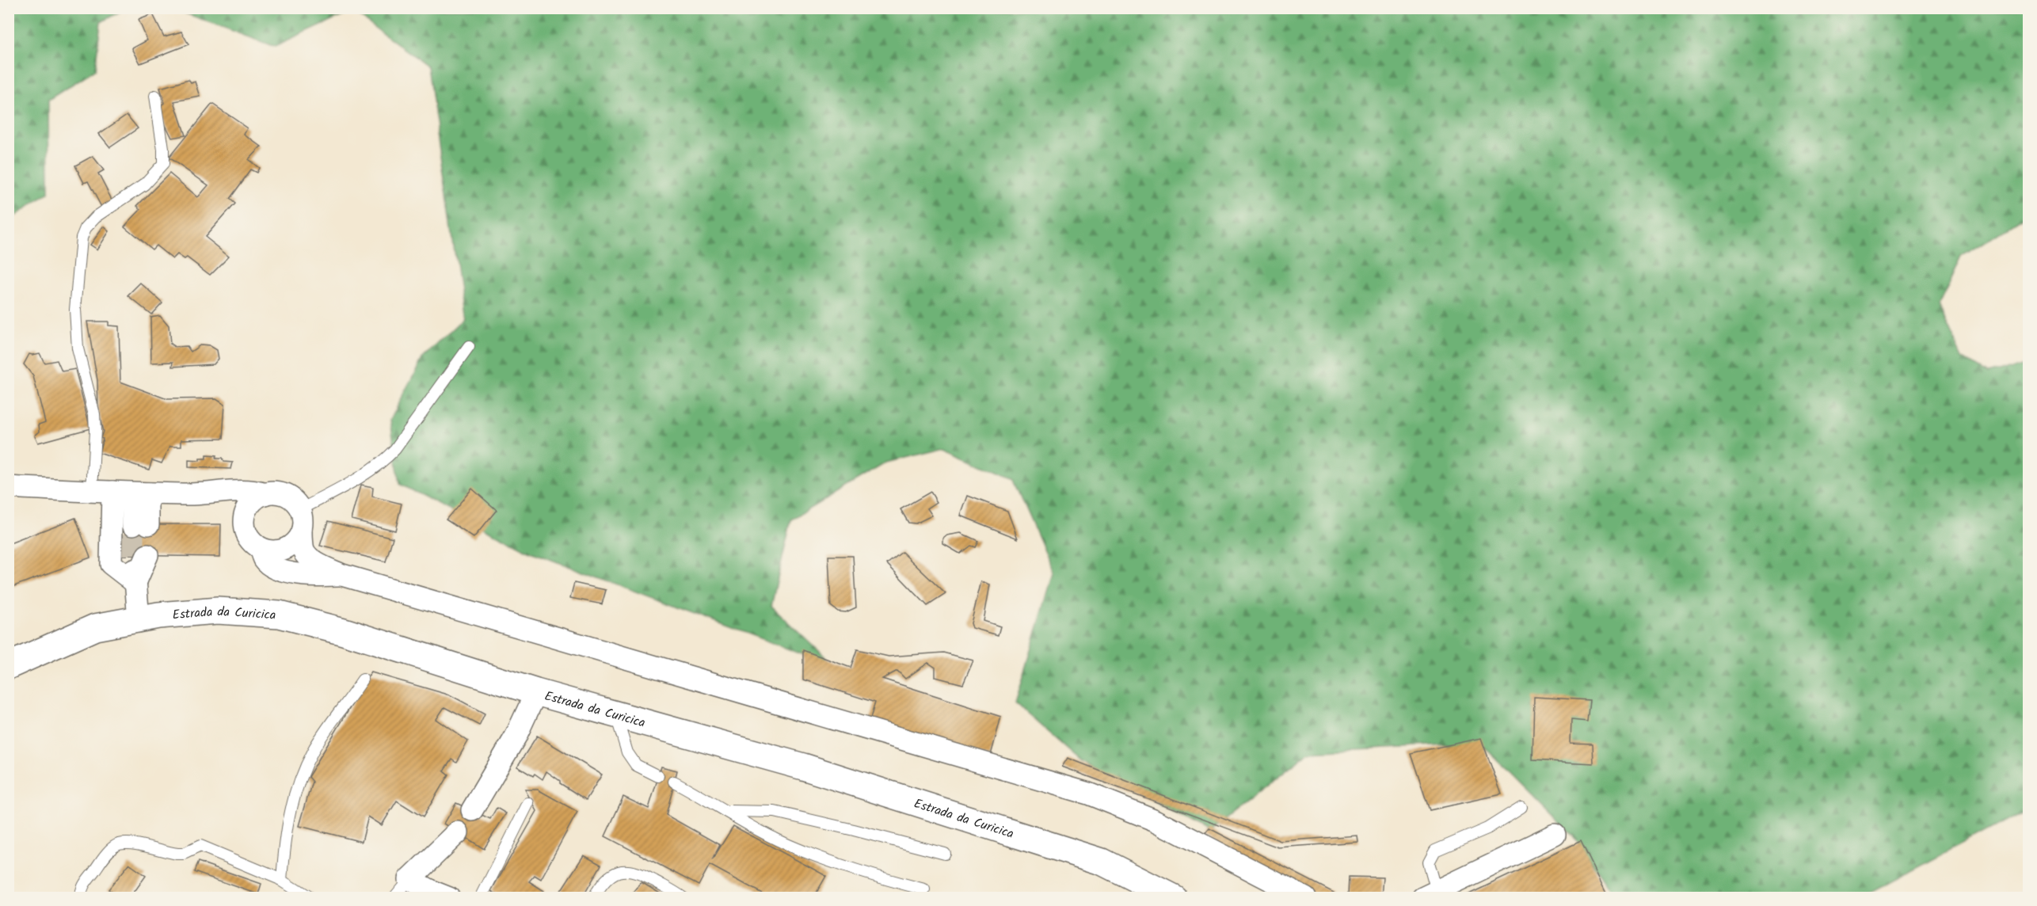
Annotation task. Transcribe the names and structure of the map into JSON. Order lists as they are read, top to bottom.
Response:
{
  "streets": {
    "street": ["Estrada da Curicica"]
  }
}
